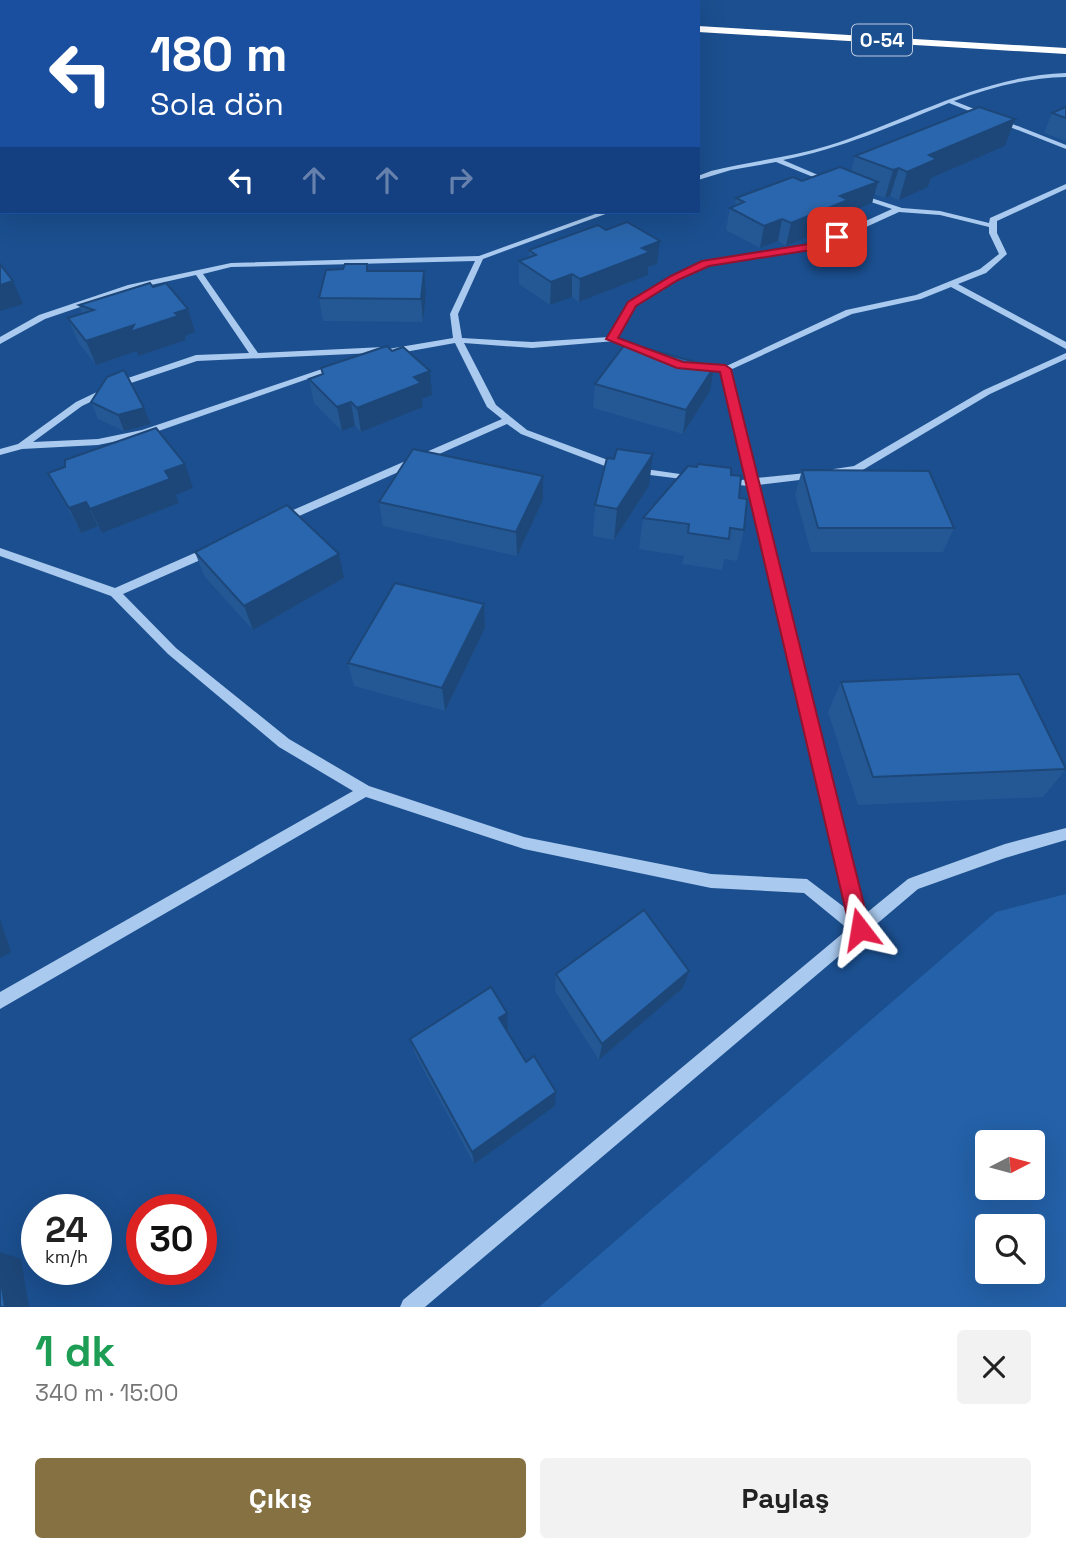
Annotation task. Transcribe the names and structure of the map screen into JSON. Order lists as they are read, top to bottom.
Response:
{
  "streets": {
    "highway": ["O-54"]
  },
  "north": "right",
  "page": {
    "turn": ["180 m", "Sola dön"],
    "speed": "24 km/h",
    "limit": "30",
    "heading": ["1 dk", "340 m · 15:00"],
    "buttons": ["Çıkış", "Paylaş"]
  }
}
